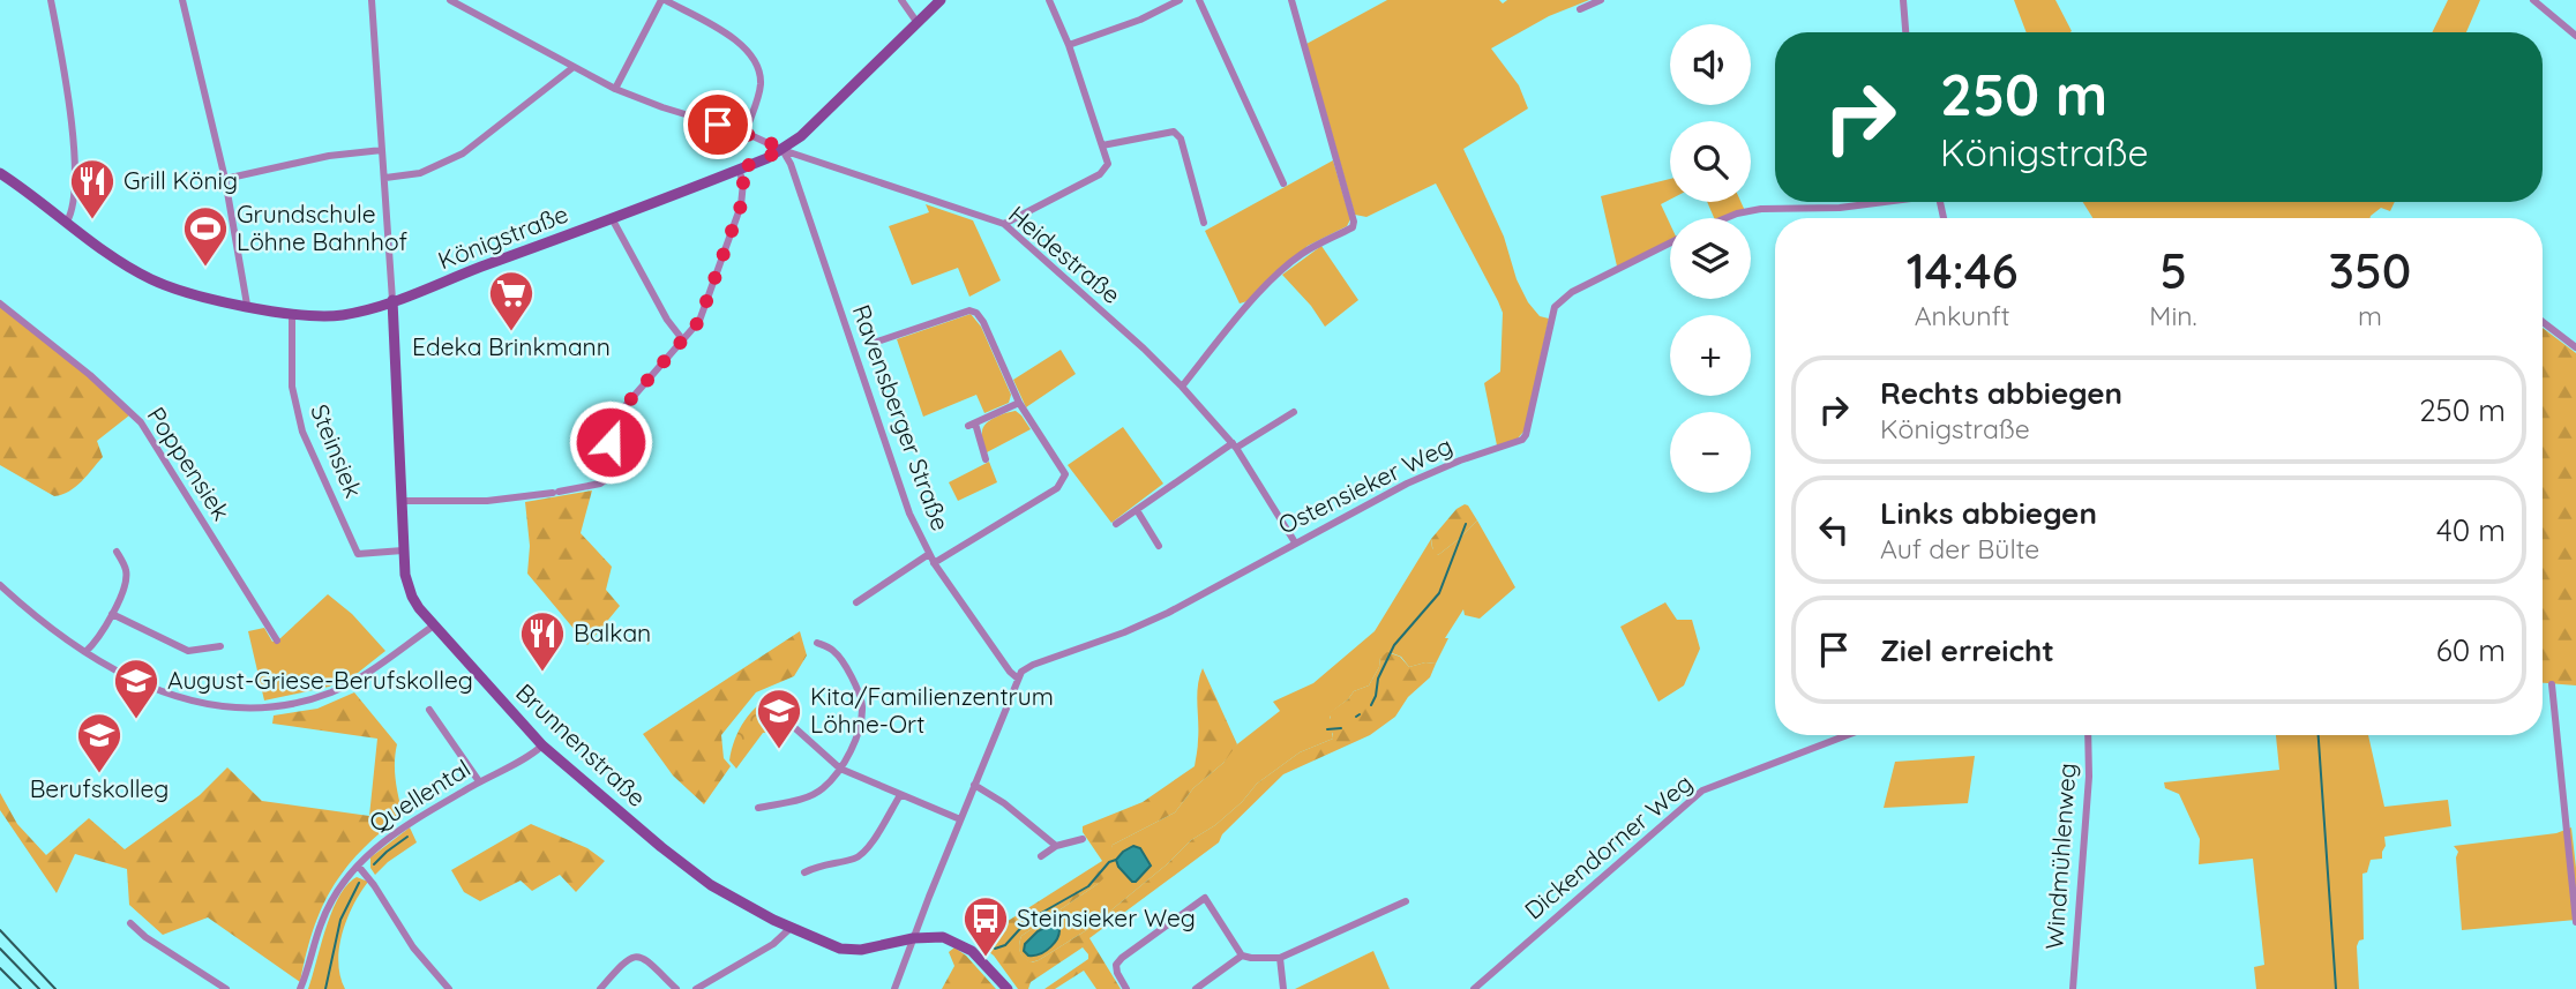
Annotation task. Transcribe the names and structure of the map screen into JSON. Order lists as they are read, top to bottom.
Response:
{
  "streets": {
    "main road": ["Königstraße", "Brunnenstraße"],
    "street": [
      "Heidestraße",
      "Ravensberger Straße",
      "Steinsiek",
      "Poppensiek",
      "Ostensieker Weg",
      "Quellental",
      "Dickendorner Weg",
      "Windmühlenweg"
    ]
  },
  "crossings": [
    ["Königstraße", "Heidestraße"],
    ["Königstraße", "Ravensberger Straße"],
    ["Königstraße", "Steinsiek"],
    ["Königstraße", "Brunnenstraße"],
    ["Heidestraße", "Ravensberger Straße"],
    ["Heidestraße", "Ostensieker Weg"],
    ["Ravensberger Straße", "Ostensieker Weg"],
    ["Steinsiek", "Brunnenstraße"],
    ["Brunnenstraße", "Quellental"]
  ],
  "places": {
    "restaurant": ["Grill König", "Balkan"],
    "sports": ["Grundschule Löhne Bahnhof"],
    "supermarket": ["Edeka Brinkmann"],
    "school or university": ["August-Griese-Berufskolleg", "Kita/Familienzentrum Löhne-Ort", "Berufskolleg"],
    "bus stop": ["Steinsieker Weg"]
  },
  "page": {
    "map_buttons": ["+", "−"],
    "turn": ["250 m", "Königstraße"],
    "eta": [
      "14:46",
      "Ankunft",
      "5",
      "Min.",
      "350",
      "m"
    ],
    "list": [
      {
        "name": "Rechts abbiegen",
        "note": "Königstraße",
        "value": "250 m"
      },
      {
        "name": "Links abbiegen",
        "note": "Auf der Bülte",
        "value": "40 m"
      },
      {
        "name": "Ziel erreicht",
        "value": "60 m"
      }
    ]
  }
}
